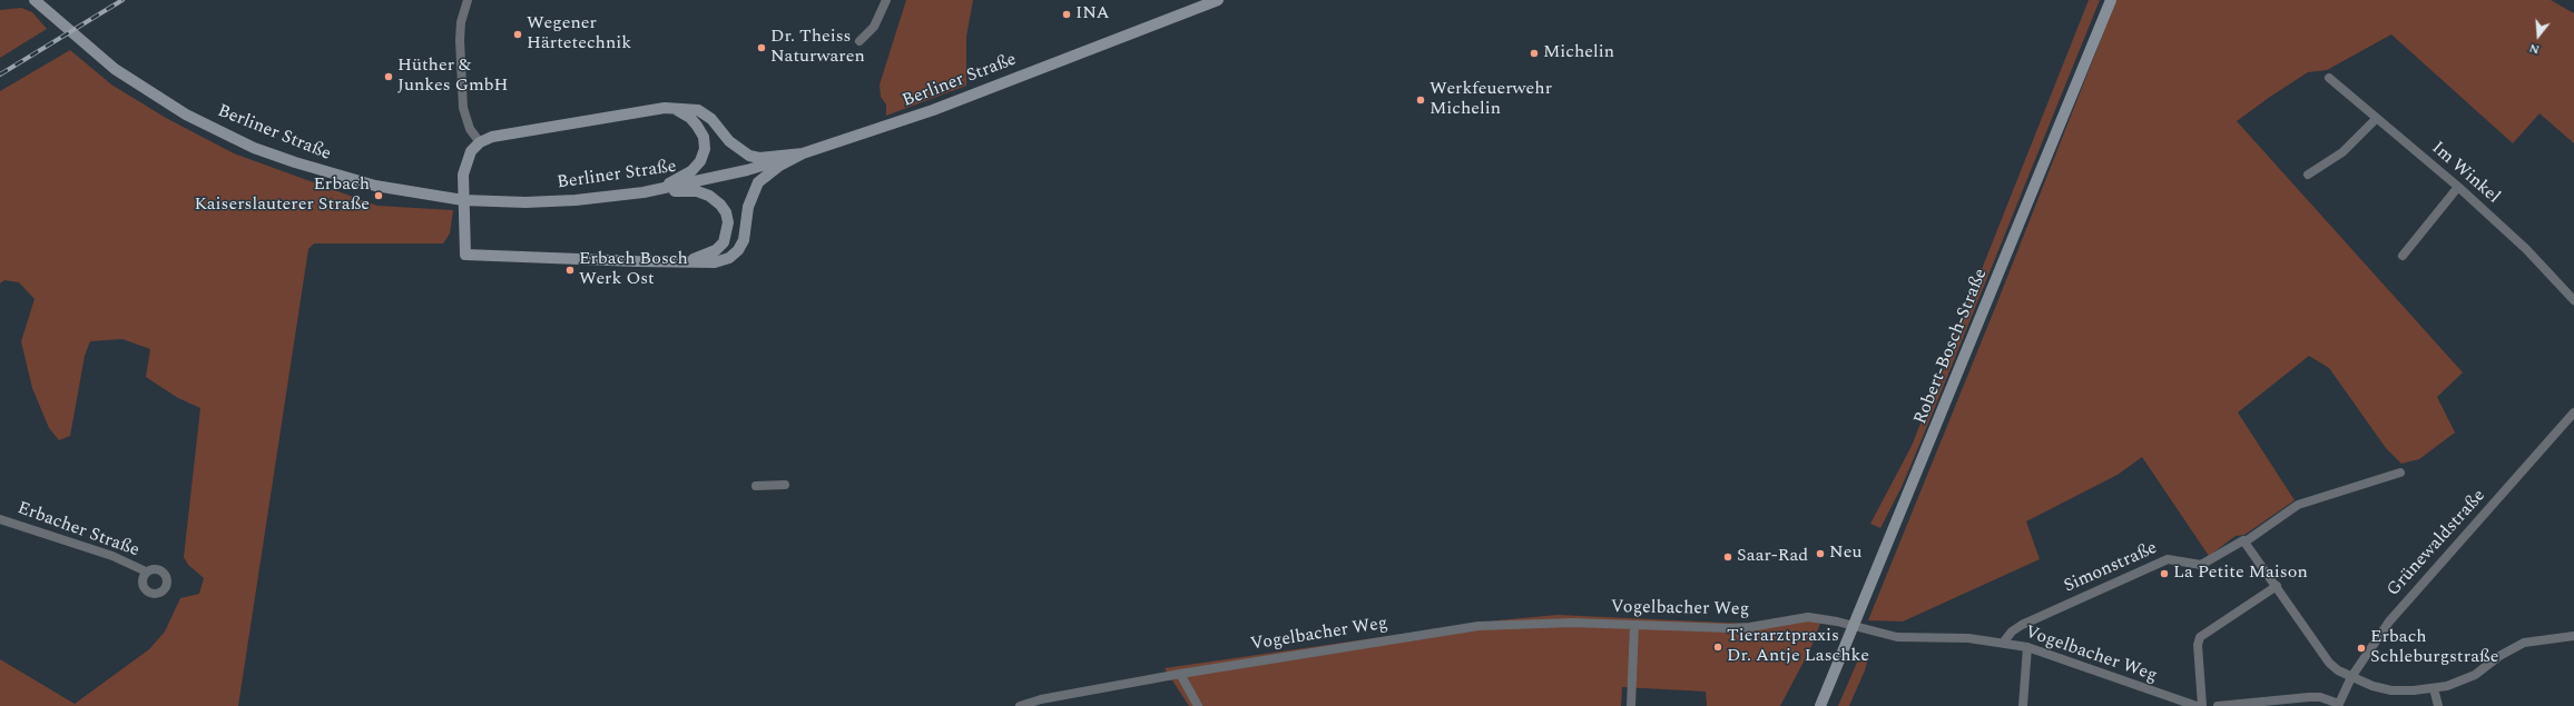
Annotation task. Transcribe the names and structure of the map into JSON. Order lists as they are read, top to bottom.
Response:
{
  "streets": {
    "street": [
      "Berliner Straße",
      "Im Winkel",
      "Robert-Bosch-Straße",
      "Erbacher Straße",
      "Grünewaldstraße",
      "Simonstraße",
      "Vogelbacher Weg"
    ]
  },
  "crossings": [
    ["Robert-Bosch-Straße", "Vogelbacher Weg"],
    ["Simonstraße", "Vogelbacher Weg"]
  ],
  "places": [
    "INA",
    "Wegener Härtetechnik",
    "Dr. Theiss Naturwaren",
    "Michelin",
    "Hüther & Junkes GmbH",
    "Werkfeuerwehr Michelin",
    "Erbach Kaiserslauterer Straße",
    "Erbach Bosch Werk Ost",
    "Neu",
    "Saar-Rad",
    "La Petite Maison",
    "Tierarztpraxis Dr. Antje Laschke",
    "Erbach Schleburgstraße"
  ],
  "north": "bottom"
}
